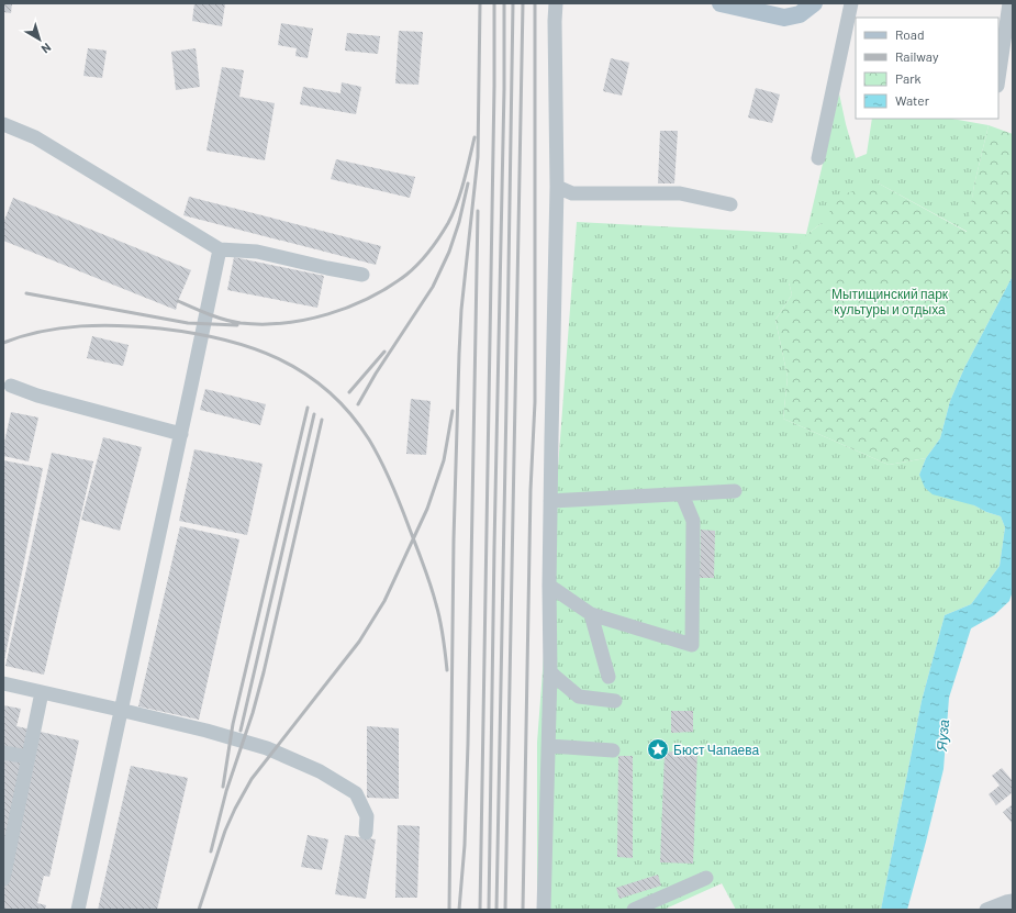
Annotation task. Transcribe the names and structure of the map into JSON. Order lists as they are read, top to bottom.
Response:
{
  "water": ["Яуза"],
  "parks": ["Мытищинский парк культуры и отдыха"],
  "places": {
    "place": ["Бюст Чапаева"]
  },
  "legend": [
    "Road",
    "Railway",
    "Park",
    "Water"
  ],
  "north": "bottom right"
}
